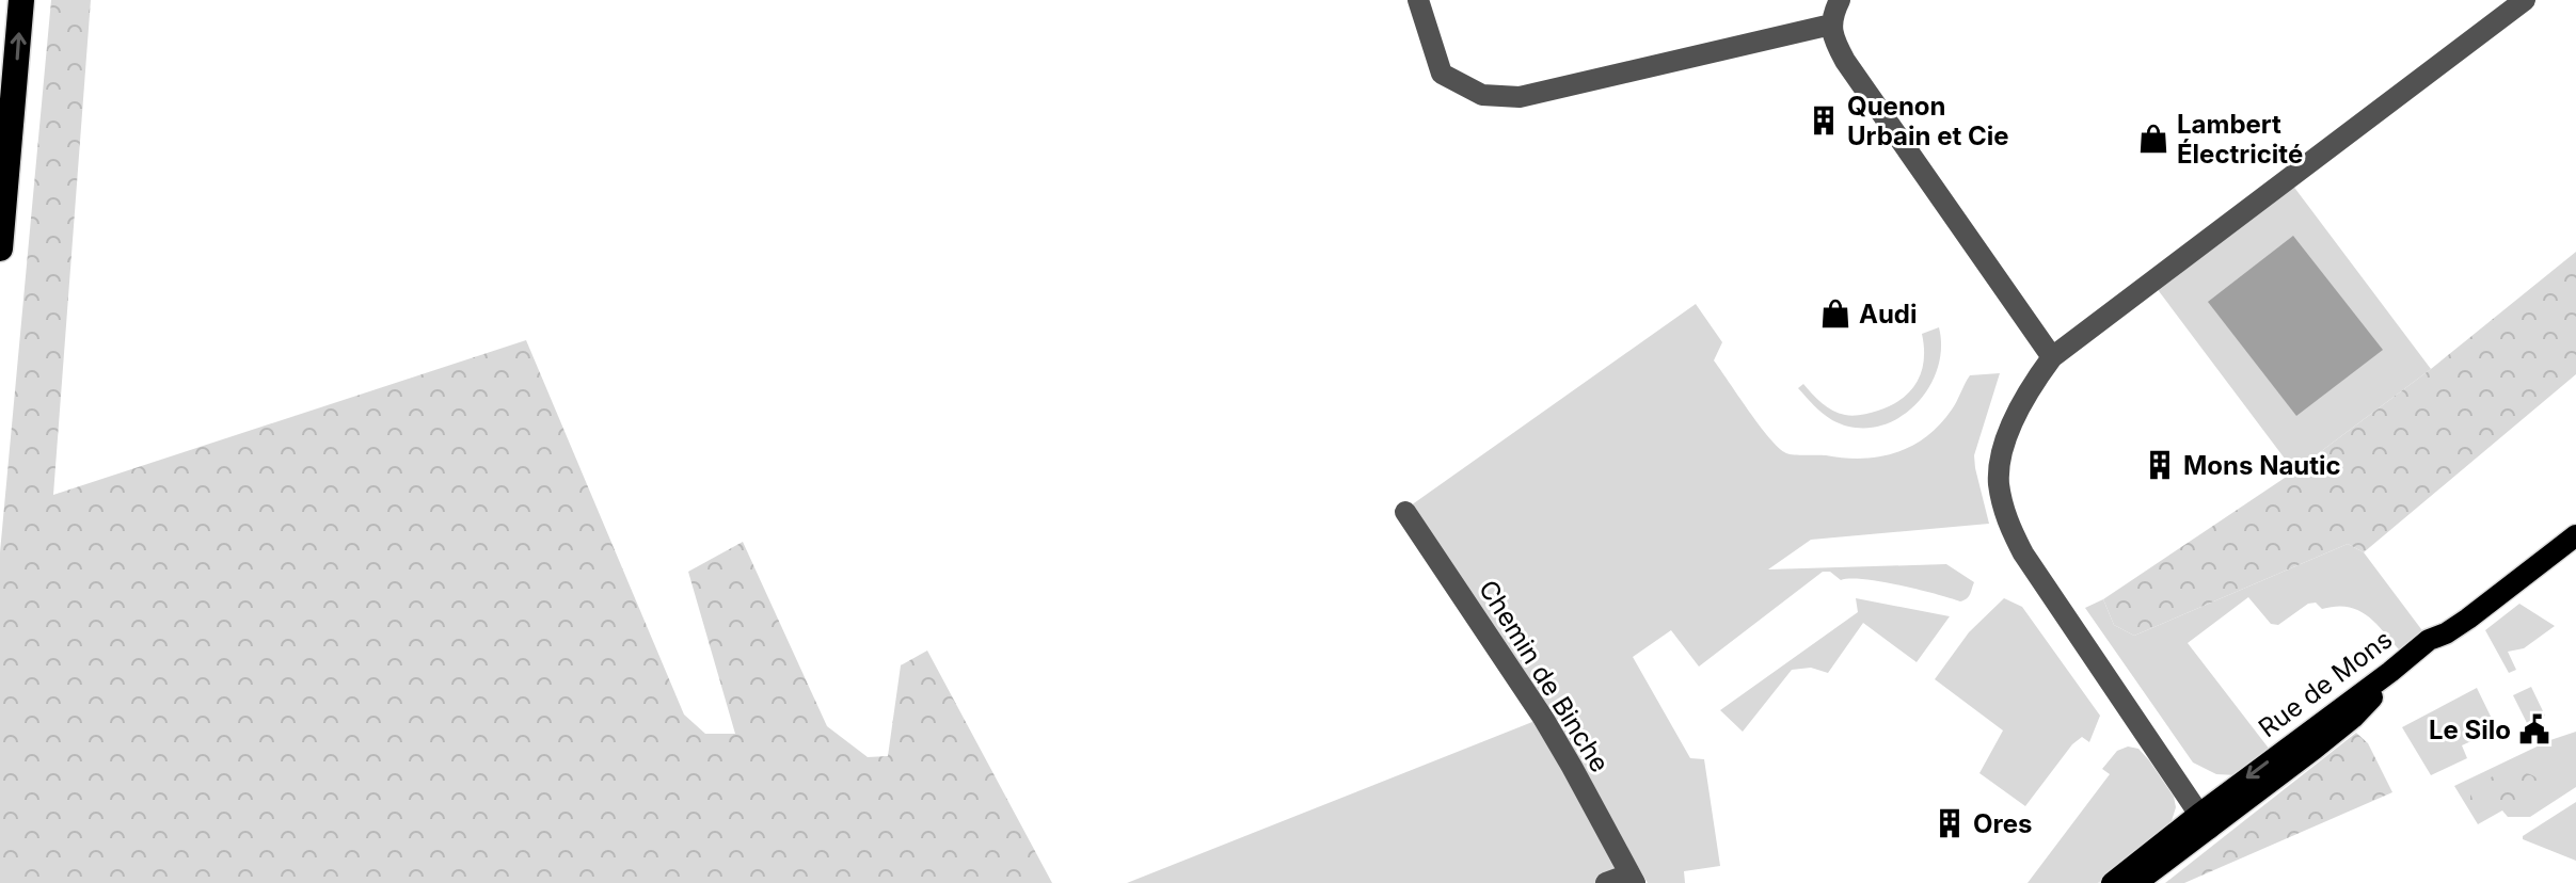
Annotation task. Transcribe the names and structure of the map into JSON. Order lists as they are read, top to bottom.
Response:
{
  "streets": {
    "main road": ["Rue de Mons"],
    "street": ["Chemin de Binche"]
  },
  "places": {
    "building": ["Quenon Urbain et Cie", "Mons Nautic", "Ores"],
    "shop": ["Lambert Électricité", "Audi"],
    "public building": ["Le Silo"]
  }
}
